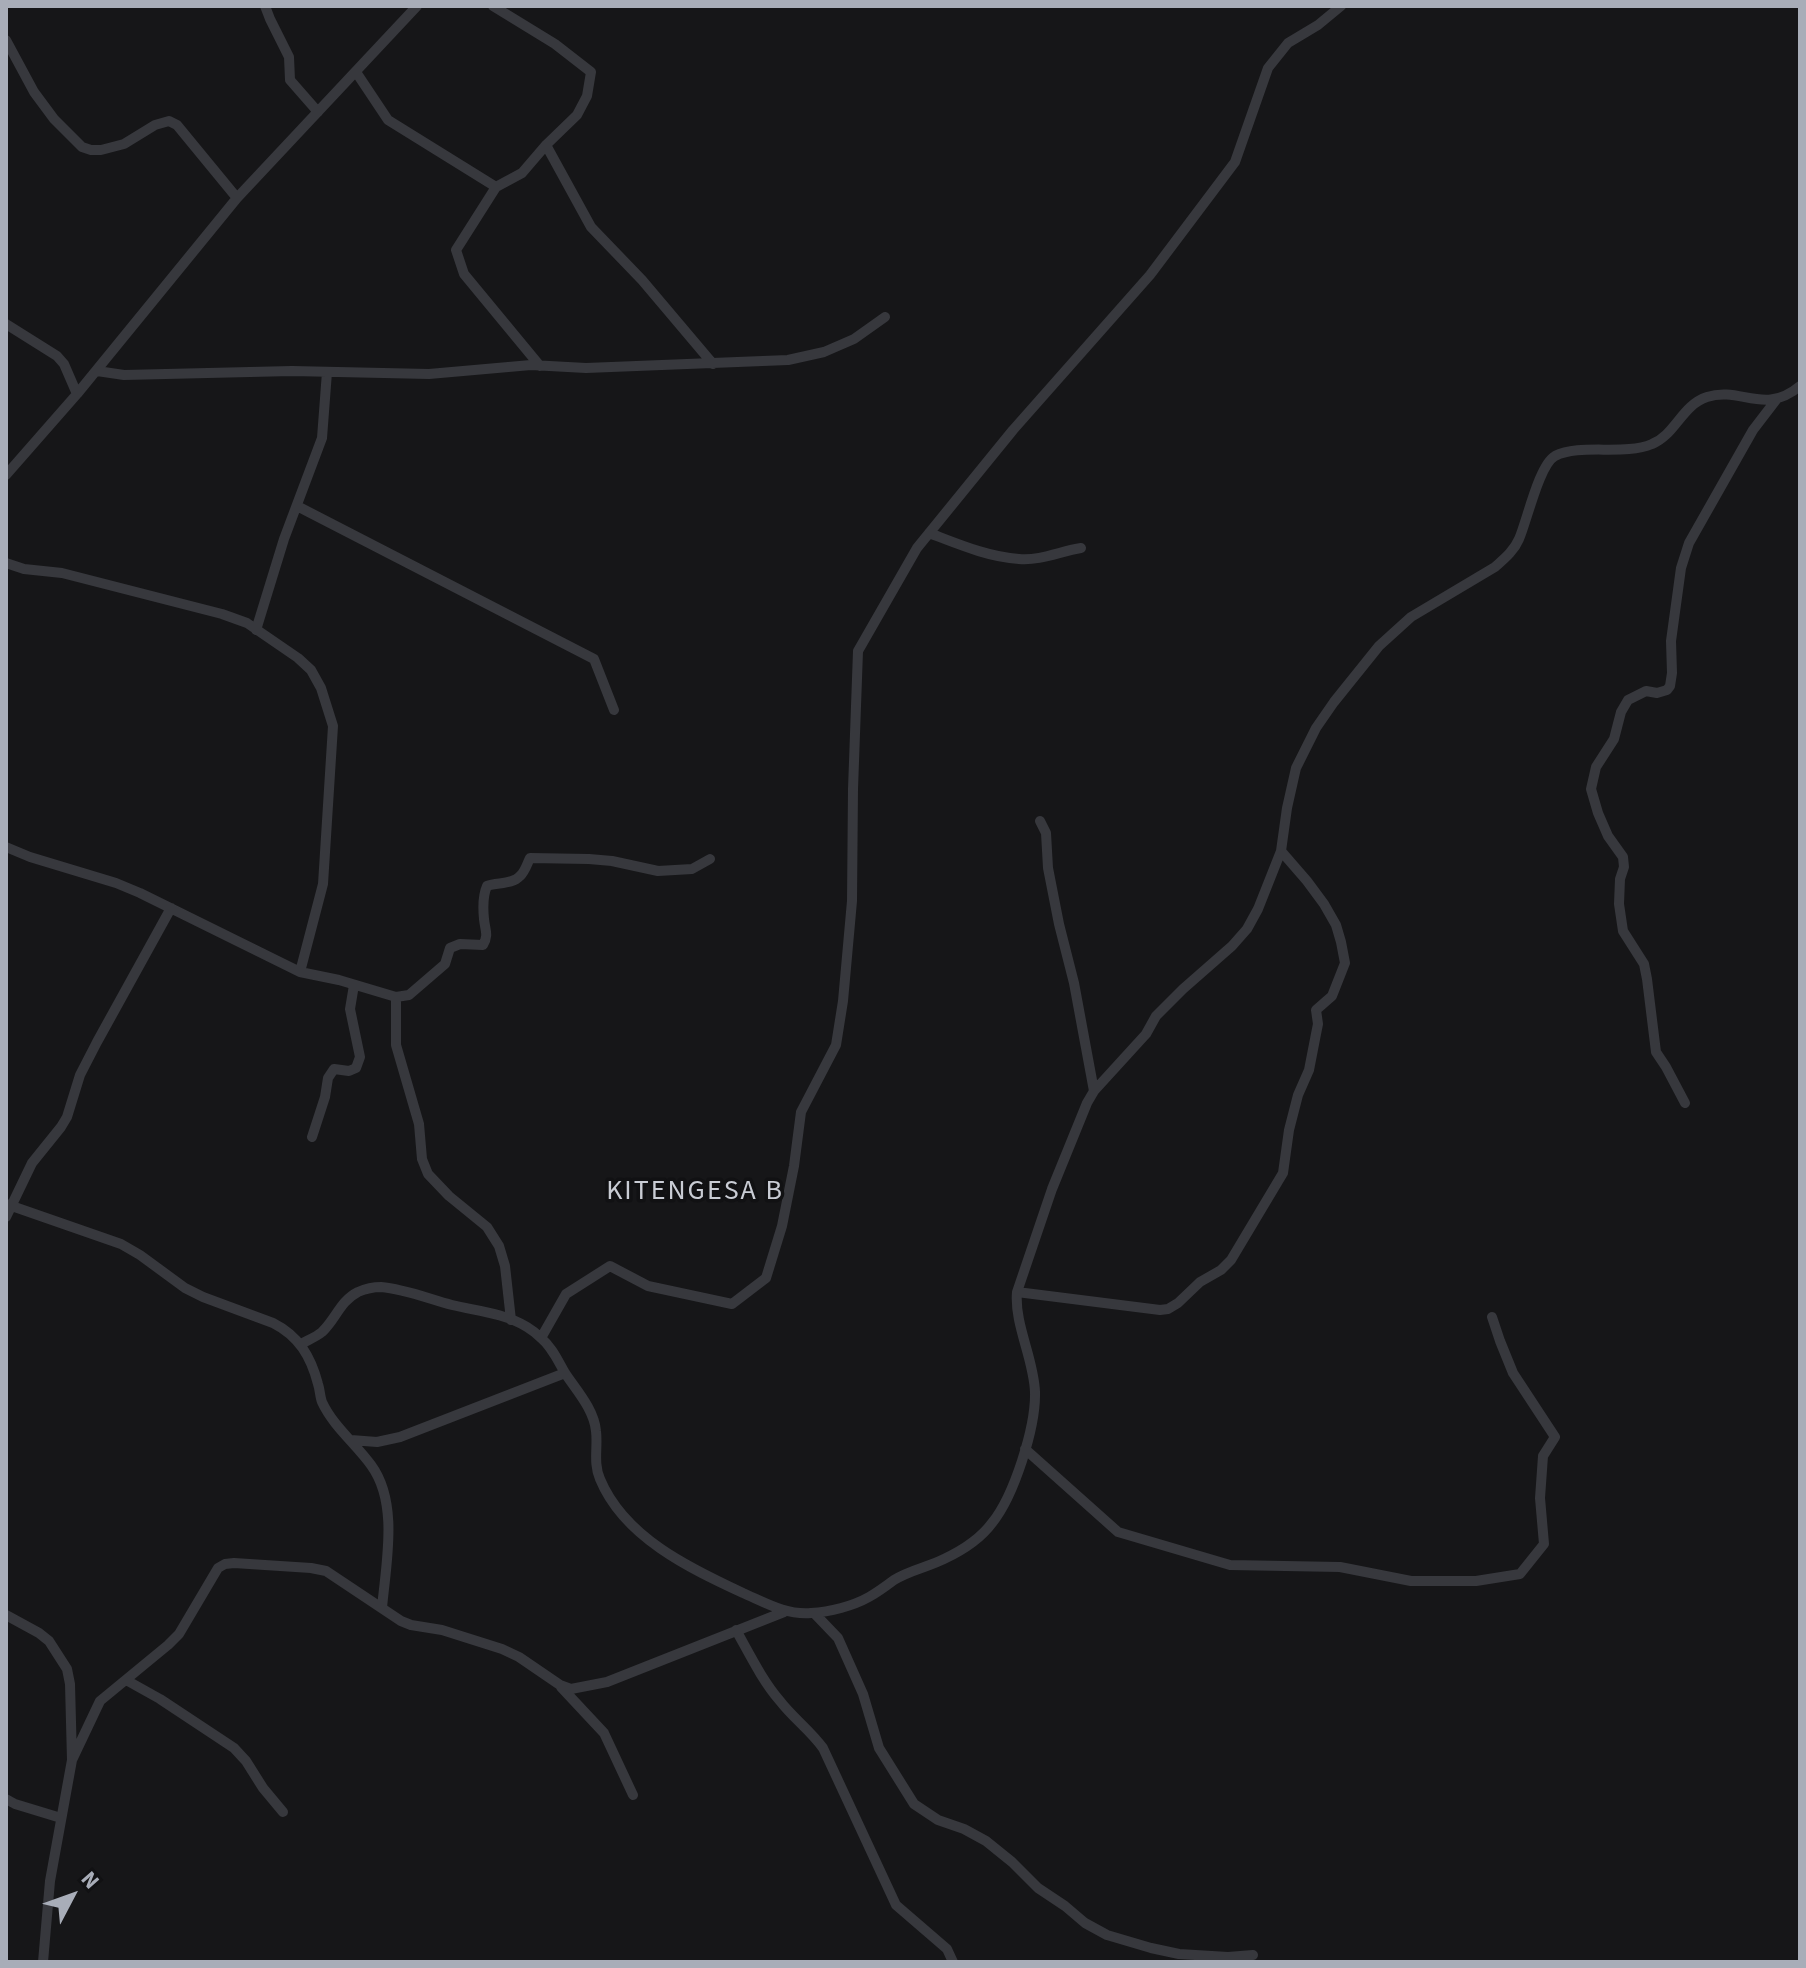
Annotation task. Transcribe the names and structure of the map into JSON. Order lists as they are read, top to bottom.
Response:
{
  "districts": ["KITENGESA B"],
  "north": "top right"
}
